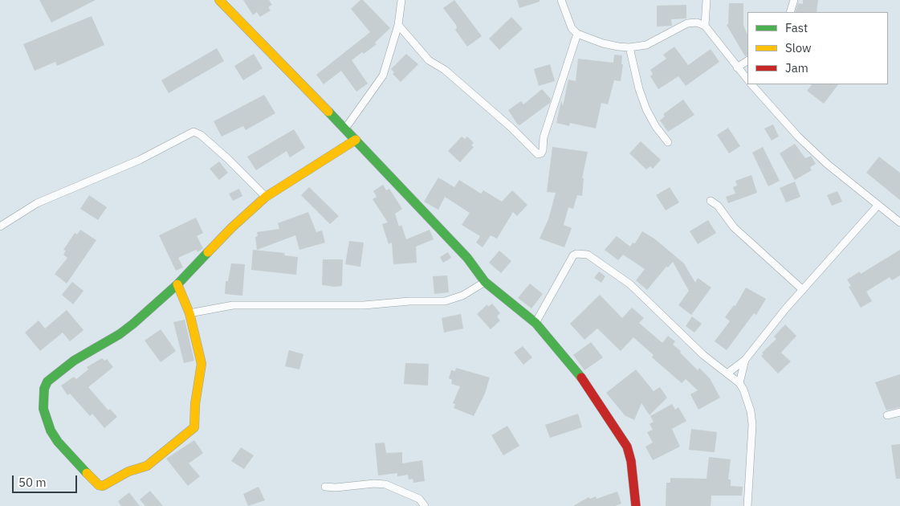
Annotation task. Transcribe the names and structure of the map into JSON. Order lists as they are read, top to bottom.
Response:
{
  "legend": ["Fast", "Slow", "Jam"],
  "scale_bar": "50 m"
}
